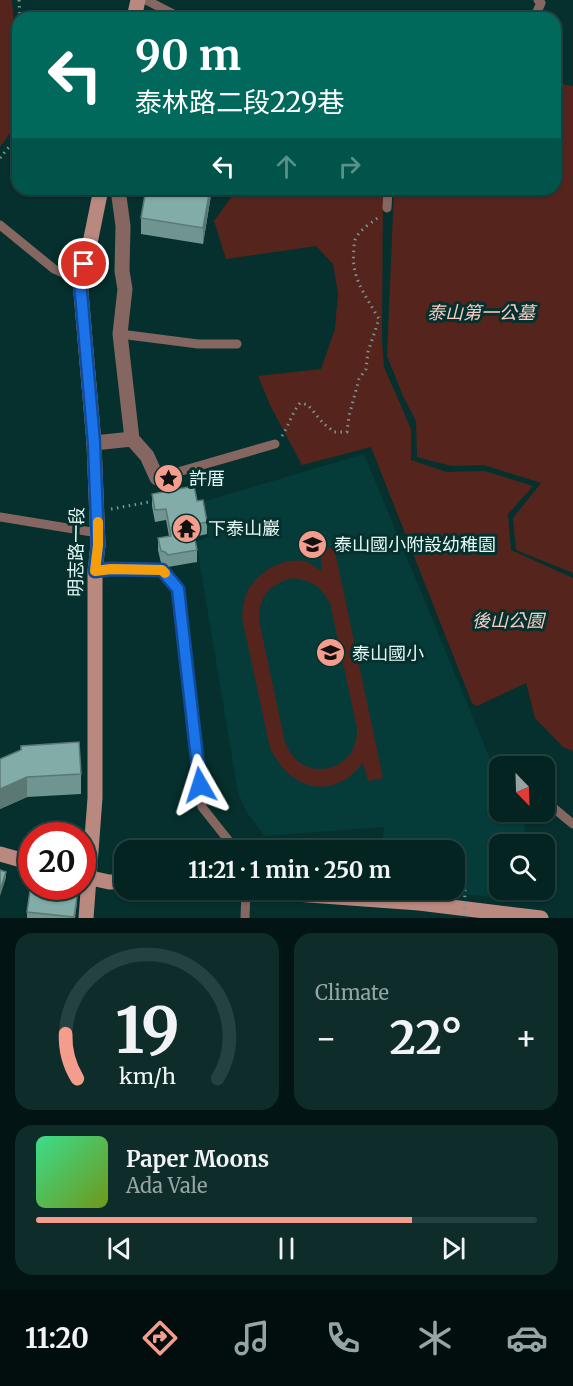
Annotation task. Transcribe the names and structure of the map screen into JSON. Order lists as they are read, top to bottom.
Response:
{
  "streets": {
    "main road": ["明志路一段"]
  },
  "parks": ["泰山第一公墓", "後山公園"],
  "places": {
    "place": ["許厝"],
    "temple": ["下泰山巖"],
    "school or university": ["泰山國小附設幼稚園", "泰山國小"]
  },
  "north": "bottom right",
  "page": {
    "turn": ["90 m", "泰林路二段229巷"],
    "limit": "20",
    "trip": "11:21 · 1 min · 250 m",
    "tile": "Climate",
    "heat": ["−", "22°", "+"],
    "song": ["Paper Moons", "Ada Vale"],
    "tabs": "11:20",
    "gauge": ["19", "km/h"]
  }
}
